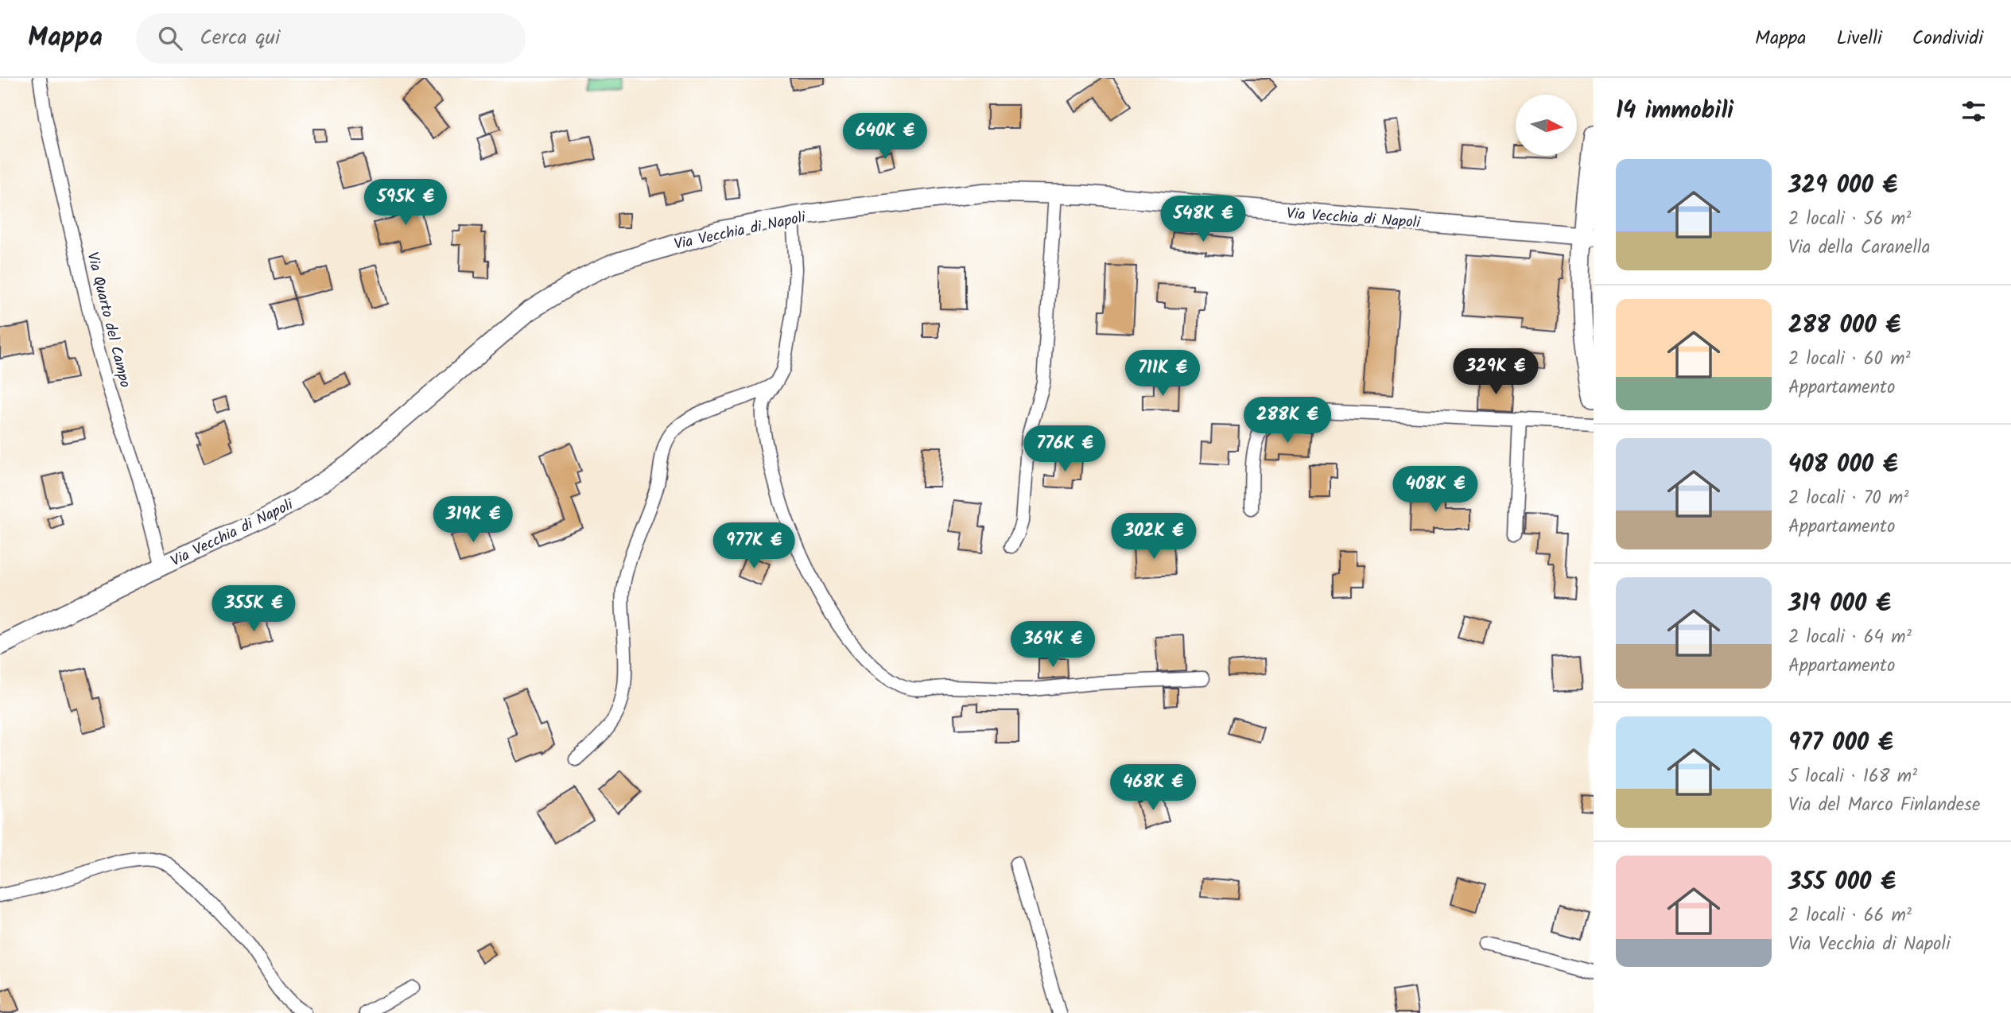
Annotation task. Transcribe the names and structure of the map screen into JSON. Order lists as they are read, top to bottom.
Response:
{
  "streets": {
    "street": ["Via Vecchia di Napoli", "Via Quarto del Campo"]
  },
  "crossings": [
    ["Via Vecchia di Napoli", "Via Quarto del Campo"]
  ],
  "north": "right",
  "page": {
    "header": "Mappa",
    "search": "Cerca qui",
    "nav": ["Mappa", "Livelli", "Condividi"],
    "heading": "14 immobili",
    "price": [
      "640K €",
      "595K €",
      "548K €",
      "329K €",
      "711K €",
      "288K €",
      "776K €",
      "408K €",
      "319K €",
      "302K €",
      "977K €",
      "355K €",
      "369K €",
      "468K €"
    ],
    "list": [
      {
        "name": "329 000 €",
        "note": "2 locali · 56 m² · Via della Caranella"
      },
      {
        "name": "288 000 €",
        "note": "2 locali · 60 m² · Appartamento"
      },
      {
        "name": "408 000 €",
        "note": "2 locali · 70 m² · Appartamento"
      },
      {
        "name": "319 000 €",
        "note": "2 locali · 64 m² · Appartamento"
      },
      {
        "name": "977 000 €",
        "note": "5 locali · 168 m² · Via del Marco Finlandese"
      },
      {
        "name": "355 000 €",
        "note": "2 locali · 66 m² · Via Vecchia di Napoli"
      }
    ]
  }
}
